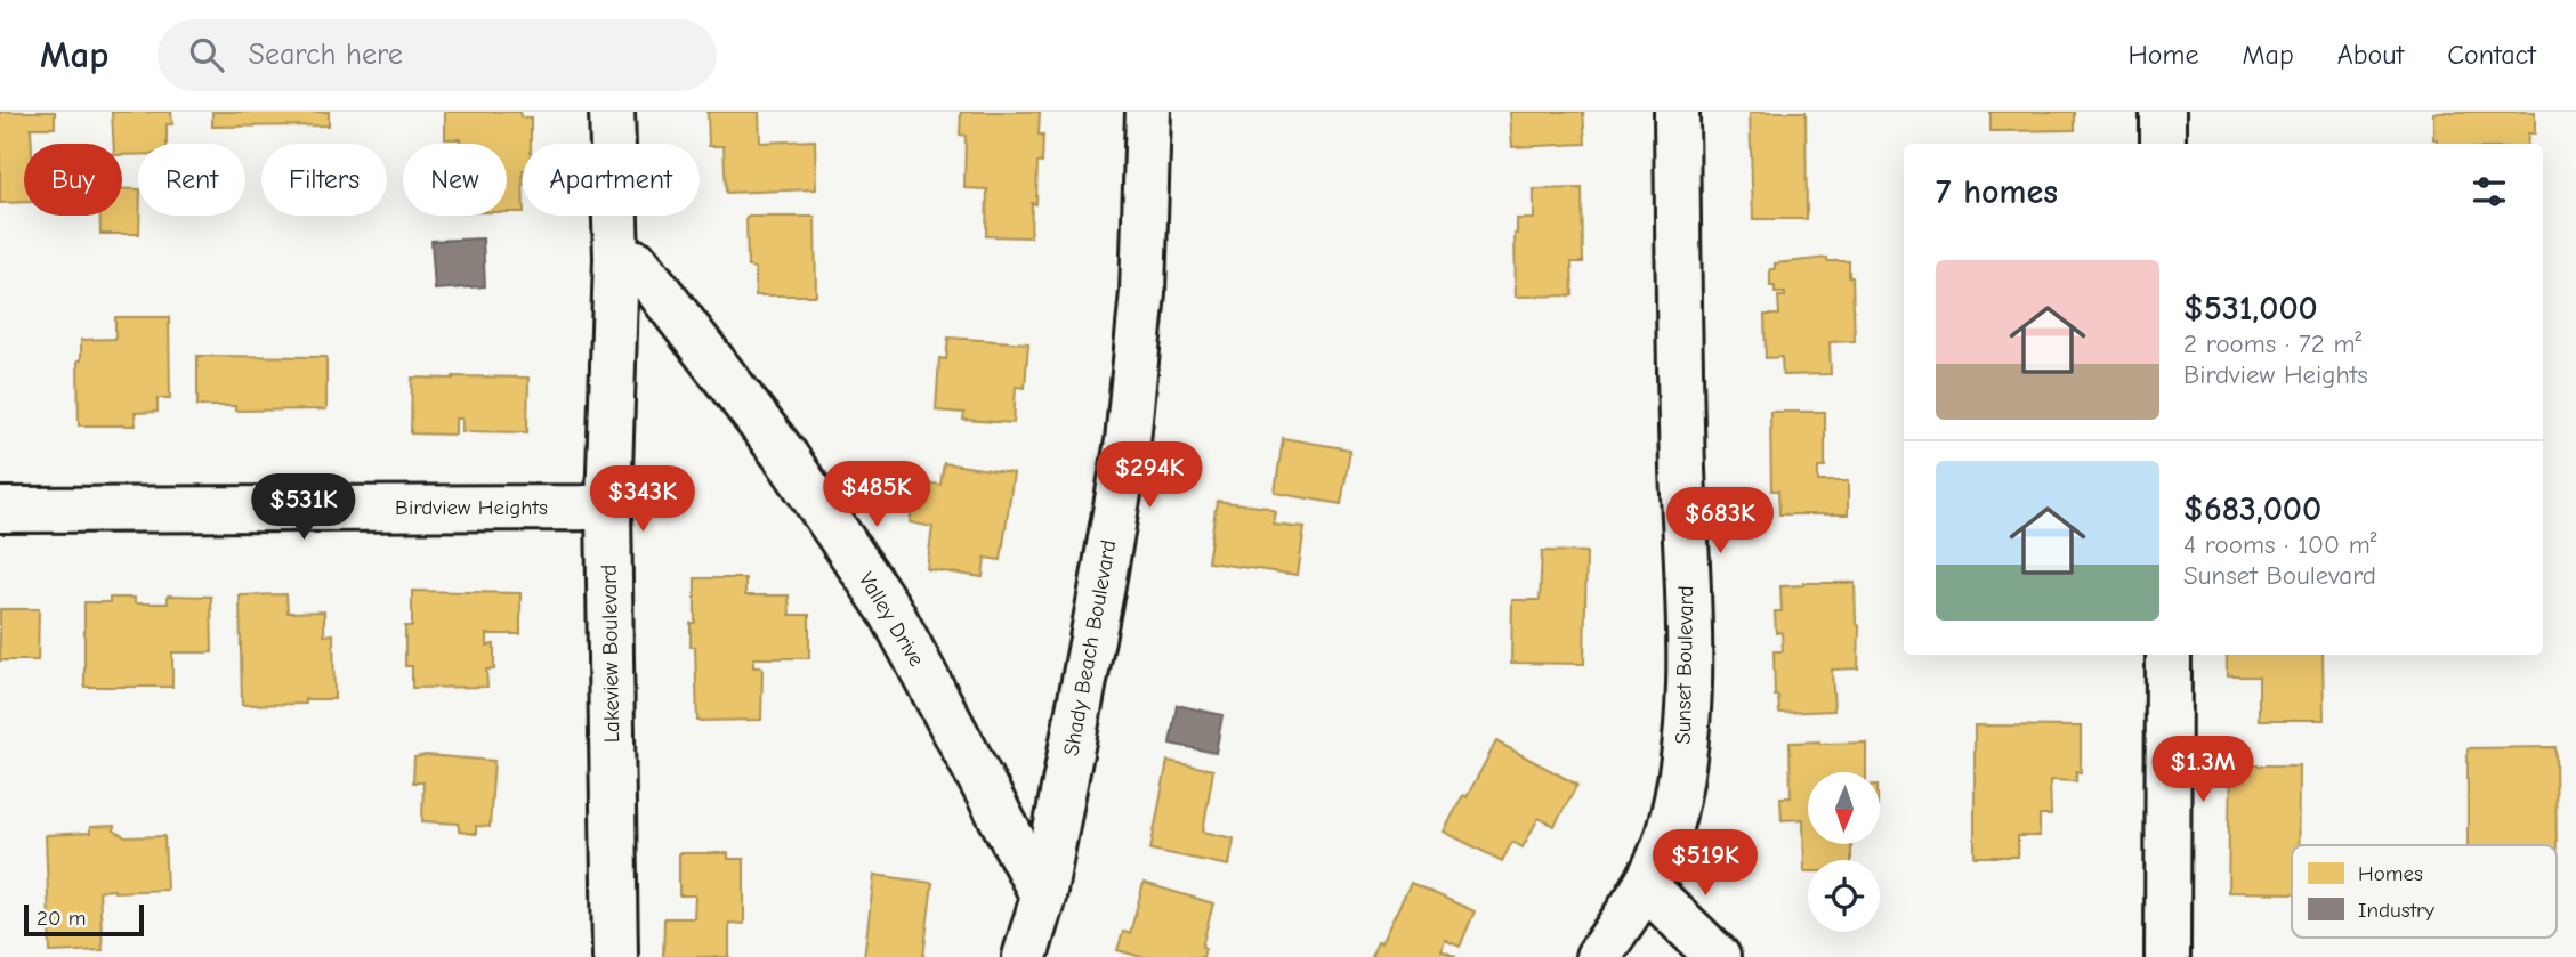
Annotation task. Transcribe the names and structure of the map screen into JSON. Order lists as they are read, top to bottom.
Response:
{
  "streets": {
    "street": [
      "Birdview Heights",
      "Valley Drive",
      "Shady Beach Boulevard",
      "Lakeview Boulevard",
      "Sunset Boulevard"
    ]
  },
  "crossings": [
    ["Birdview Heights", "Lakeview Boulevard"],
    ["Valley Drive", "Shady Beach Boulevard"],
    ["Valley Drive", "Lakeview Boulevard"]
  ],
  "legend": ["Homes", "Industry"],
  "scale_bar": "20 m",
  "north": "bottom",
  "page": {
    "header": "Map",
    "search": "Search here",
    "nav": [
      "Home",
      "Map",
      "About",
      "Contact"
    ],
    "chip": [
      "Buy",
      "Rent",
      "Filters",
      "New",
      "Apartment"
    ],
    "heading": "7 homes",
    "list": [
      {
        "name": "$531,000",
        "note": "2 rooms · 72 m² · Birdview Heights"
      },
      {
        "name": "$683,000",
        "note": "4 rooms · 100 m² · Sunset Boulevard"
      }
    ],
    "price": [
      "$294K",
      "$485K",
      "$343K",
      "$531K",
      "$683K",
      "$1.3M",
      "$519K"
    ],
    "scale": "20 m"
  }
}
